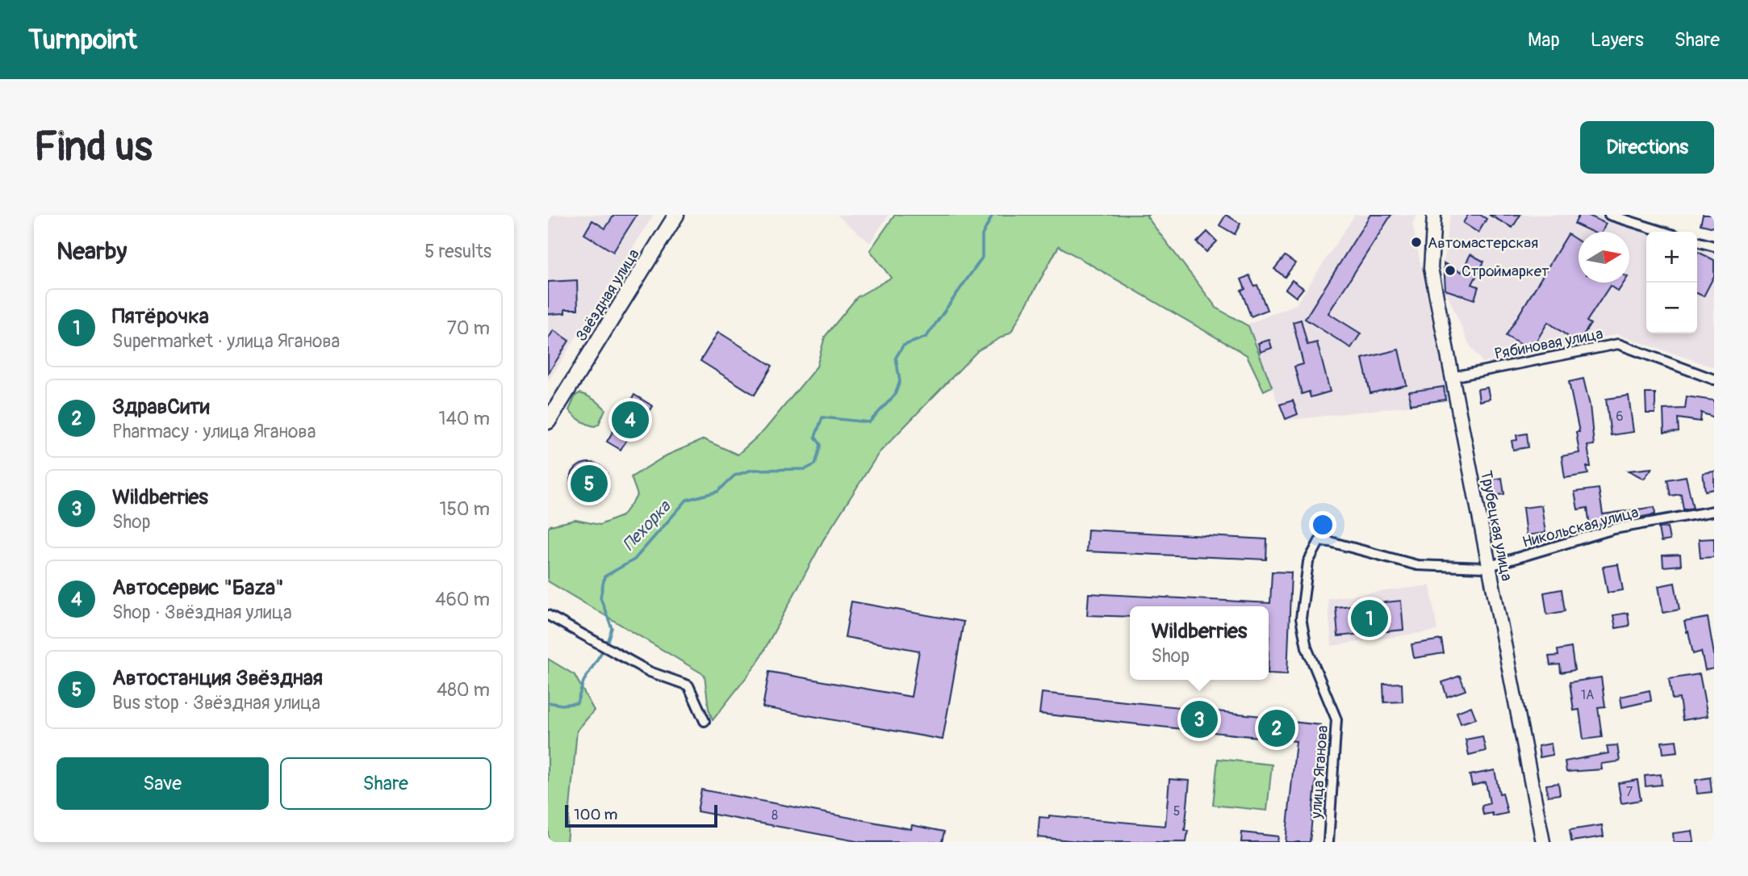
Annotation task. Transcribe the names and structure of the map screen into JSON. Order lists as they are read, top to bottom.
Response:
{
  "streets": {
    "main road": ["Звёздная улица", "Трубецкая улица"],
    "street": ["Рябиновая улица", "Никольская улица", "улица Яганова"]
  },
  "crossings": [
    ["Рябиновая улица", "Трубецкая улица"],
    ["Трубецкая улица", "Никольская улица"],
    ["Никольская улица", "улица Яганова"]
  ],
  "water": ["Пехорка"],
  "places": ["Автомастерская", "Строймаркет"],
  "house_numbers": [
    "6",
    "1А",
    "7",
    "5",
    "8"
  ],
  "scale_bar": "100 m",
  "north": "right",
  "page": {
    "header": "Turnpoint",
    "nav": ["Map", "Layers", "Share"],
    "buttons": [
      "Directions",
      ["Save", "Share"]
    ],
    "title": "Find us",
    "heading": ["Nearby", "5 results"],
    "map_buttons": ["+", "−"],
    "list": [
      {
        "mark": "1",
        "name": "Пятёрочка",
        "note": "Supermarket · улица Яганова",
        "value": "70 m"
      },
      {
        "mark": "2",
        "name": "ЗдравСити",
        "note": "Pharmacy · улица Яганова",
        "value": "140 m"
      },
      {
        "mark": "3",
        "name": "Wildberries",
        "note": "Shop",
        "value": "150 m"
      },
      {
        "mark": "4",
        "name": "Автосервис \"Баzа\"",
        "note": "Shop · Звёздная улица",
        "value": "460 m"
      },
      {
        "mark": "5",
        "name": "Автостанция Звёздная",
        "note": "Bus stop · Звёздная улица",
        "value": "480 m"
      }
    ],
    "pins": [
      "4",
      "5",
      "1",
      "3",
      "2"
    ],
    "popup": ["Wildberries", "Shop"],
    "scale": "100 m"
  }
}
